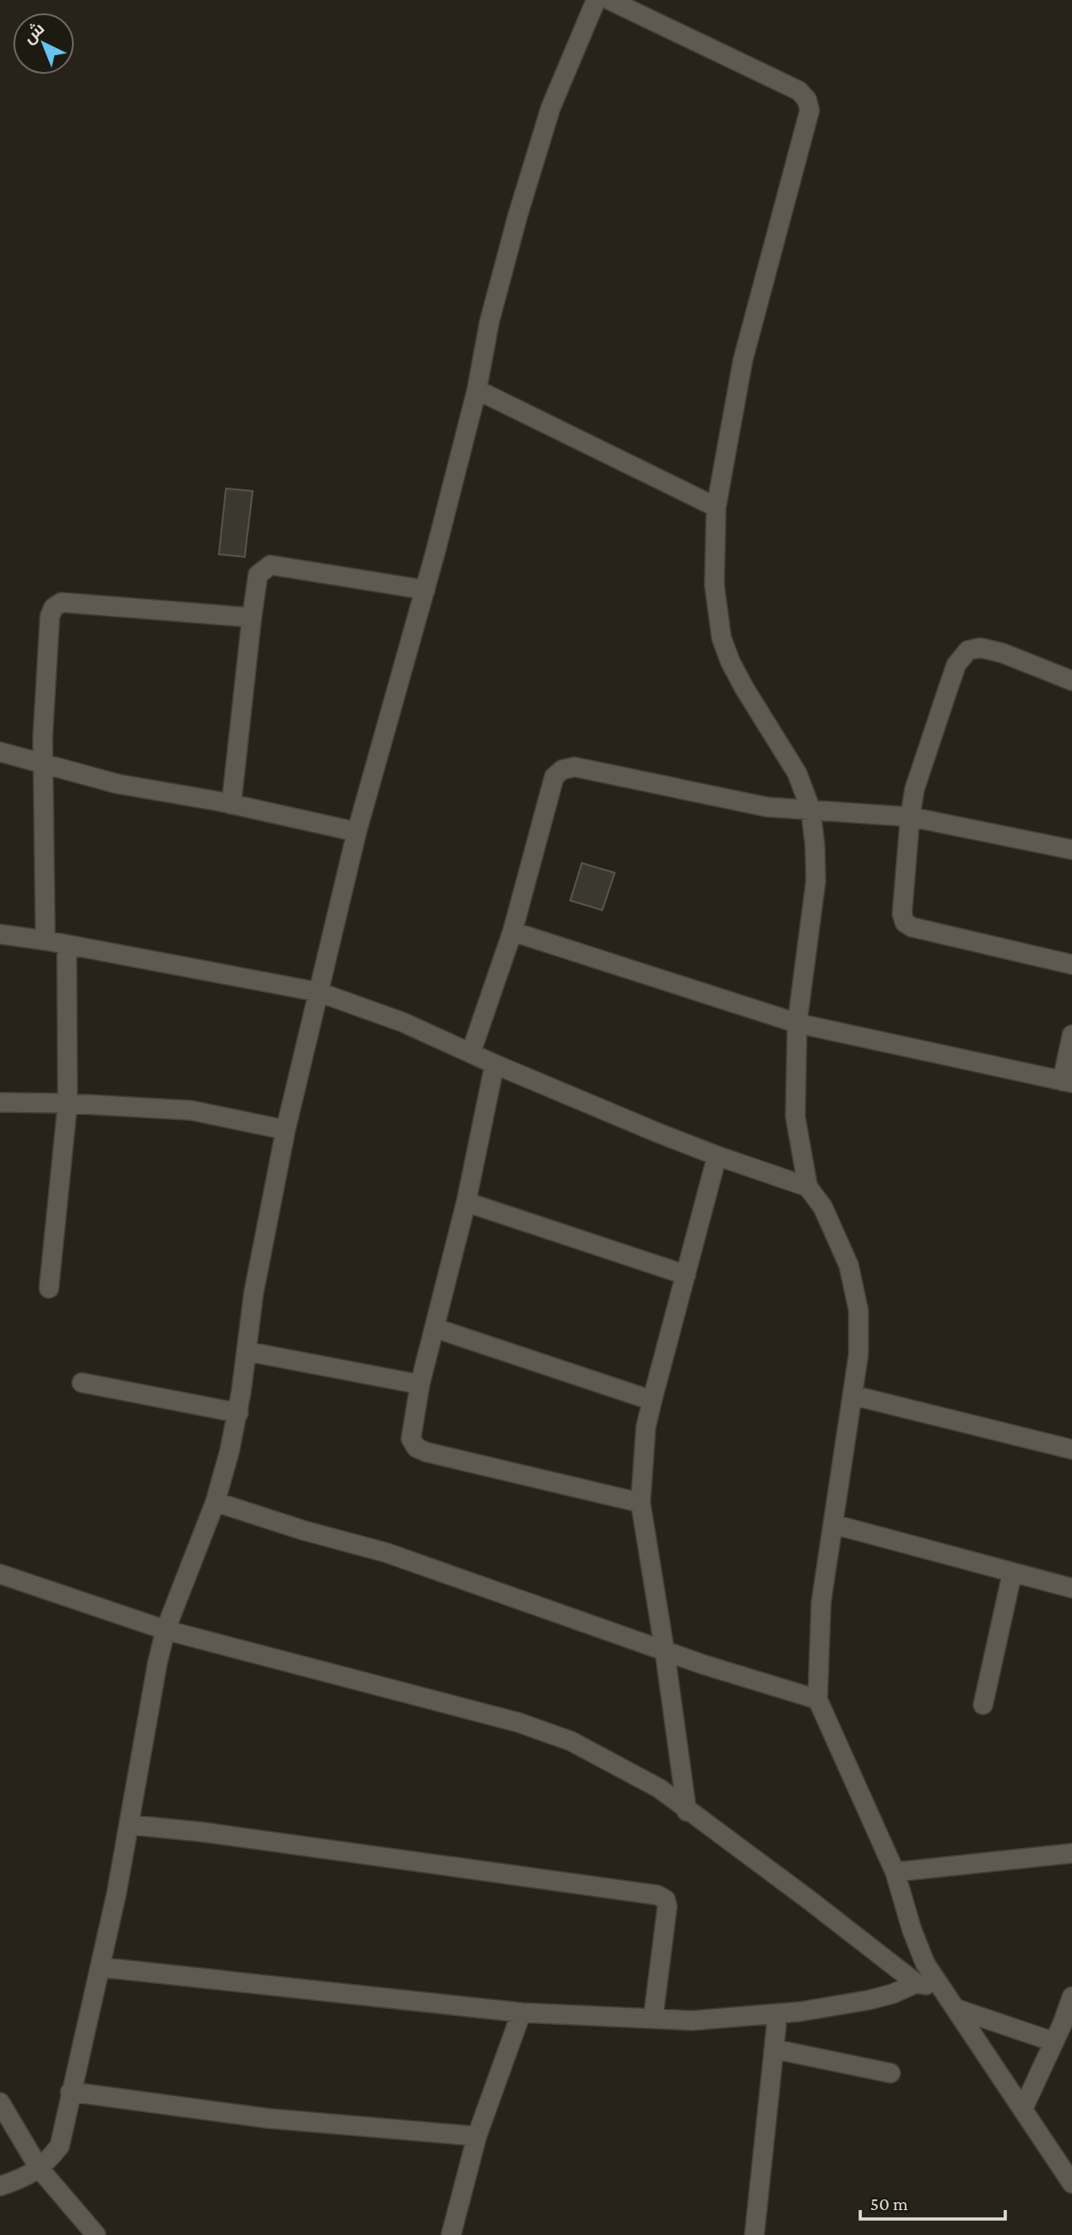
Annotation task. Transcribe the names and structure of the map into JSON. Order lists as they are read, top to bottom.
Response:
{
  "scale_bar": "50 m",
  "north": "top left"
}
